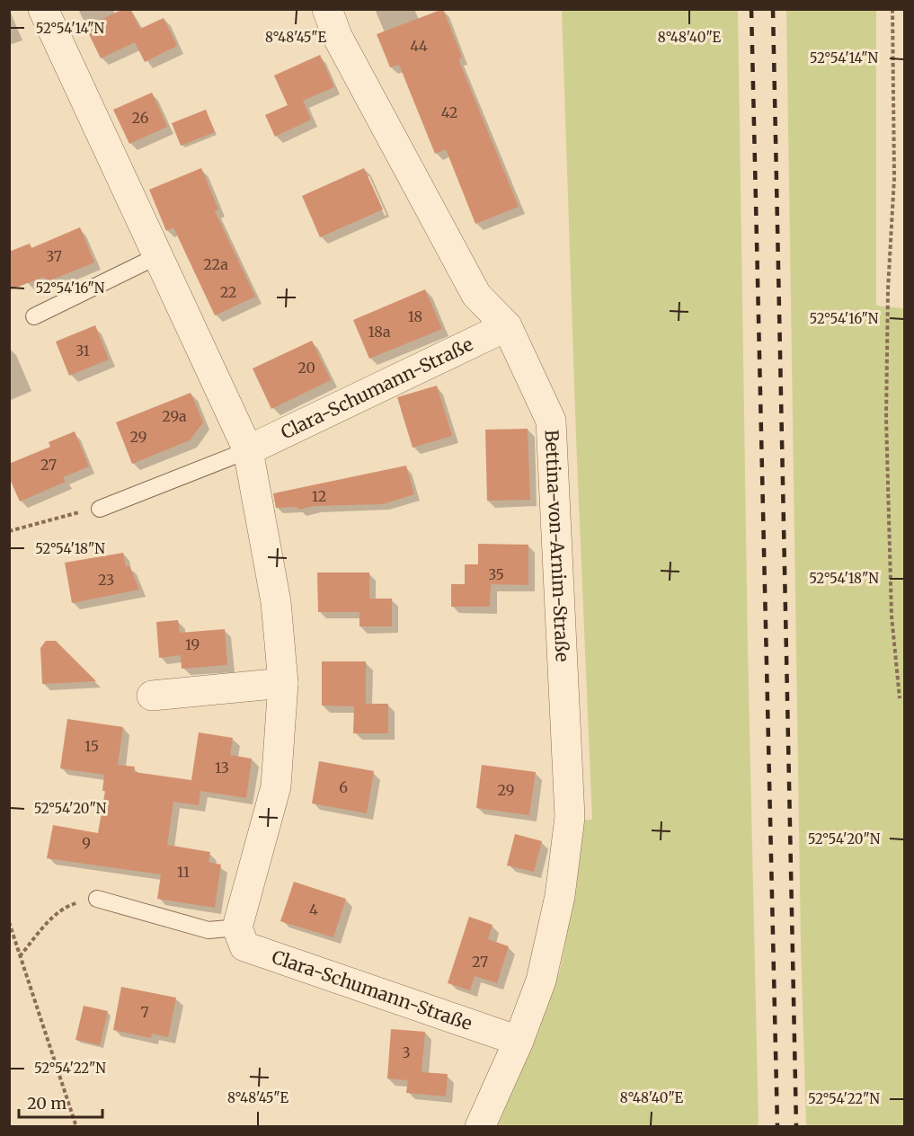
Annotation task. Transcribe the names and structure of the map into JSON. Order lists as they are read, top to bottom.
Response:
{
  "streets": {
    "street": ["Clara-Schumann-Straße", "Bettina-von-Arnim-Straße"]
  },
  "crossings": [
    ["Clara-Schumann-Straße", "Bettina-von-Arnim-Straße"]
  ],
  "house_numbers": [
    "44",
    "42",
    "26",
    "37",
    "22a",
    "22",
    "18",
    "18a",
    "31",
    "20",
    "29a",
    "29",
    "27",
    "12",
    "35",
    "23",
    "19",
    "15",
    "13",
    "6",
    "29",
    "9",
    "11",
    "4",
    "27",
    "7",
    "3"
  ],
  "scale_bar": "20 m",
  "coordinates": [
    "52°54'14\"N",
    "8°48'45\"E",
    "8°48'40\"E",
    "52°54'16\"N",
    "52°54'18\"N",
    "52°54'20\"N",
    "52°54'22\"N"
  ]
}
